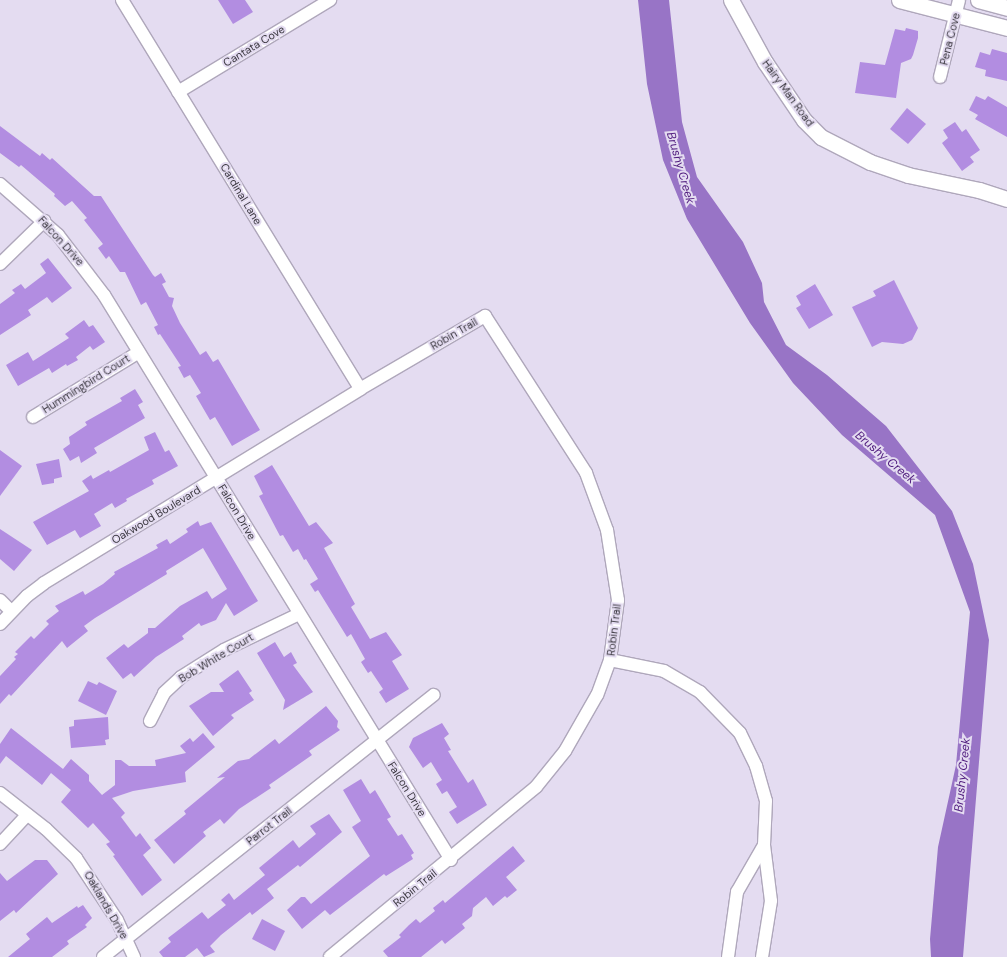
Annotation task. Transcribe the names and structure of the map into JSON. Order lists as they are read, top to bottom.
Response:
{
  "streets": {
    "street": [
      "Pena Cove",
      "Cantata Cove",
      "Hairy Man Road",
      "Cardinal Lane",
      "Falcon Drive",
      "Robin Trail",
      "Hummingbird Court",
      "Oakwood Boulevard",
      "Bob White Court",
      "Parrot Trail",
      "Oaklands Drive"
    ]
  },
  "crossings": [
    ["Cantata Cove", "Cardinal Lane"],
    ["Cardinal Lane", "Robin Trail"],
    ["Cardinal Lane", "Oakwood Boulevard"],
    ["Falcon Drive", "Robin Trail"],
    ["Falcon Drive", "Hummingbird Court"],
    ["Falcon Drive", "Oakwood Boulevard"],
    ["Falcon Drive", "Bob White Court"],
    ["Falcon Drive", "Parrot Trail"],
    ["Robin Trail", "Oakwood Boulevard"],
    ["Parrot Trail", "Oaklands Drive"]
  ],
  "water": ["Brushy Creek"]
}
